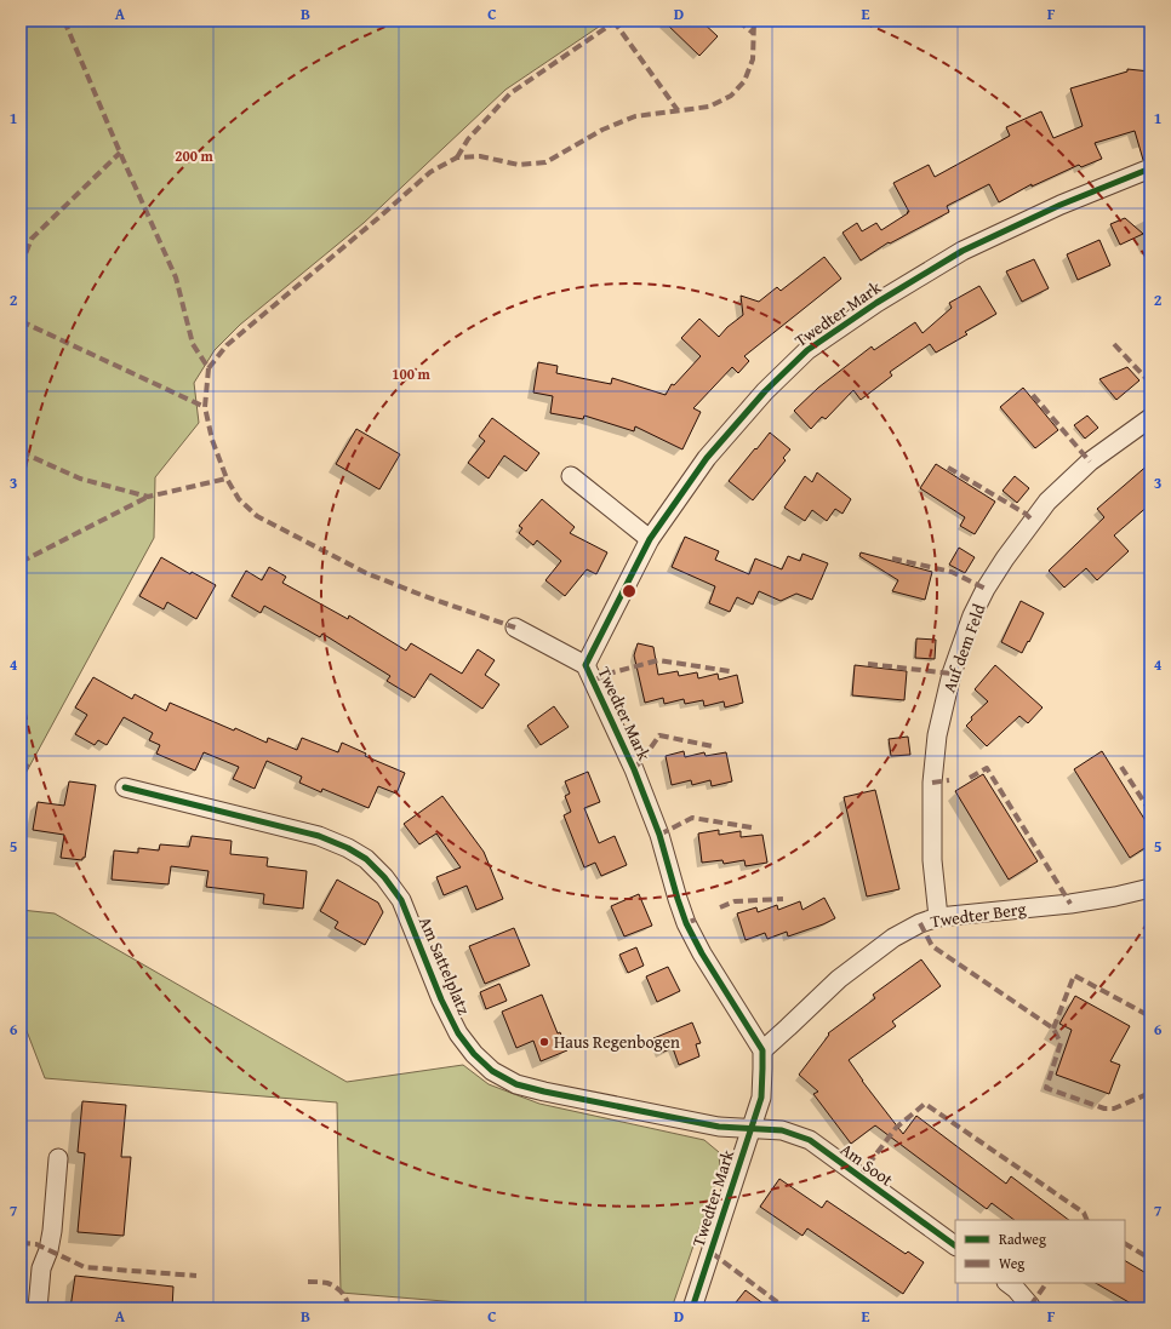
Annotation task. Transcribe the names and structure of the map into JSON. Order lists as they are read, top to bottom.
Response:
{
  "streets": {
    "street": [
      "Twedter Mark",
      "Auf dem Feld",
      "Twedter Berg",
      "Am Sattelplatz",
      "Am Soot"
    ]
  },
  "crossings": [
    ["Twedter Mark", "Twedter Berg"],
    ["Twedter Mark", "Am Sattelplatz"],
    ["Twedter Mark", "Am Soot"],
    ["Auf dem Feld", "Twedter Berg"],
    ["Am Sattelplatz", "Am Soot"]
  ],
  "places": ["Haus Regenbogen"],
  "legend": ["Radweg", "Weg"],
  "grid": {
    "columns": [
      "A",
      "B",
      "C",
      "D",
      "E",
      "F"
    ],
    "rows": [
      "1",
      "2",
      "3",
      "4",
      "5",
      "6",
      "7"
    ]
  },
  "rings": ["200 m", "100 m"]
}
